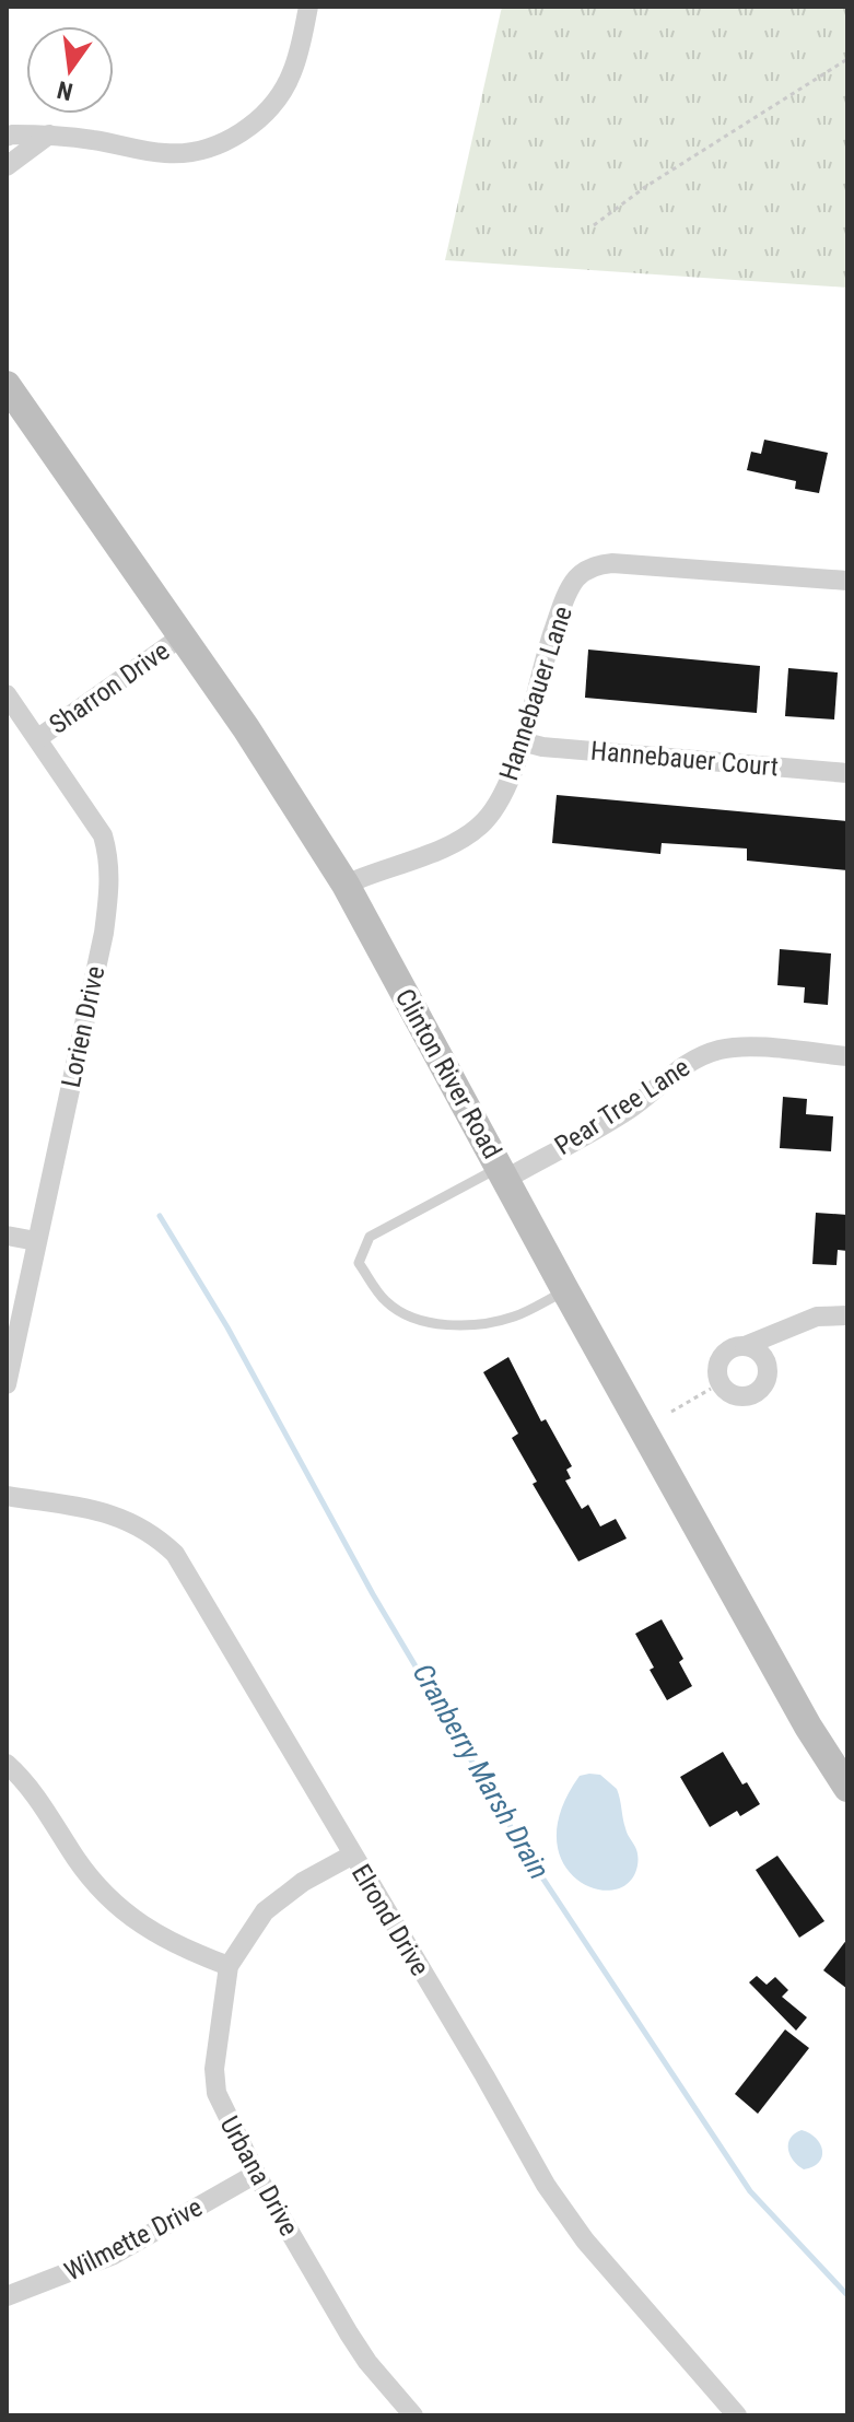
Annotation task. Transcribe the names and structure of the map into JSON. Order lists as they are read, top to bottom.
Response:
{
  "streets": {
    "street": [
      "Sharron Drive",
      "Hannebauer Lane",
      "Hannebauer Court",
      "Lorien Drive",
      "Clinton River Road",
      "Pear Tree Lane",
      "Elrond Drive",
      "Urbana Drive",
      "Wilmette Drive"
    ]
  },
  "crossings": [
    ["Sharron Drive", "Lorien Drive"],
    ["Sharron Drive", "Clinton River Road"],
    ["Hannebauer Lane", "Hannebauer Court"],
    ["Hannebauer Lane", "Clinton River Road"],
    ["Clinton River Road", "Pear Tree Lane"],
    ["Elrond Drive", "Urbana Drive"],
    ["Urbana Drive", "Wilmette Drive"]
  ],
  "water": ["Cranberry Marsh Drain"],
  "north": "bottom"
}
